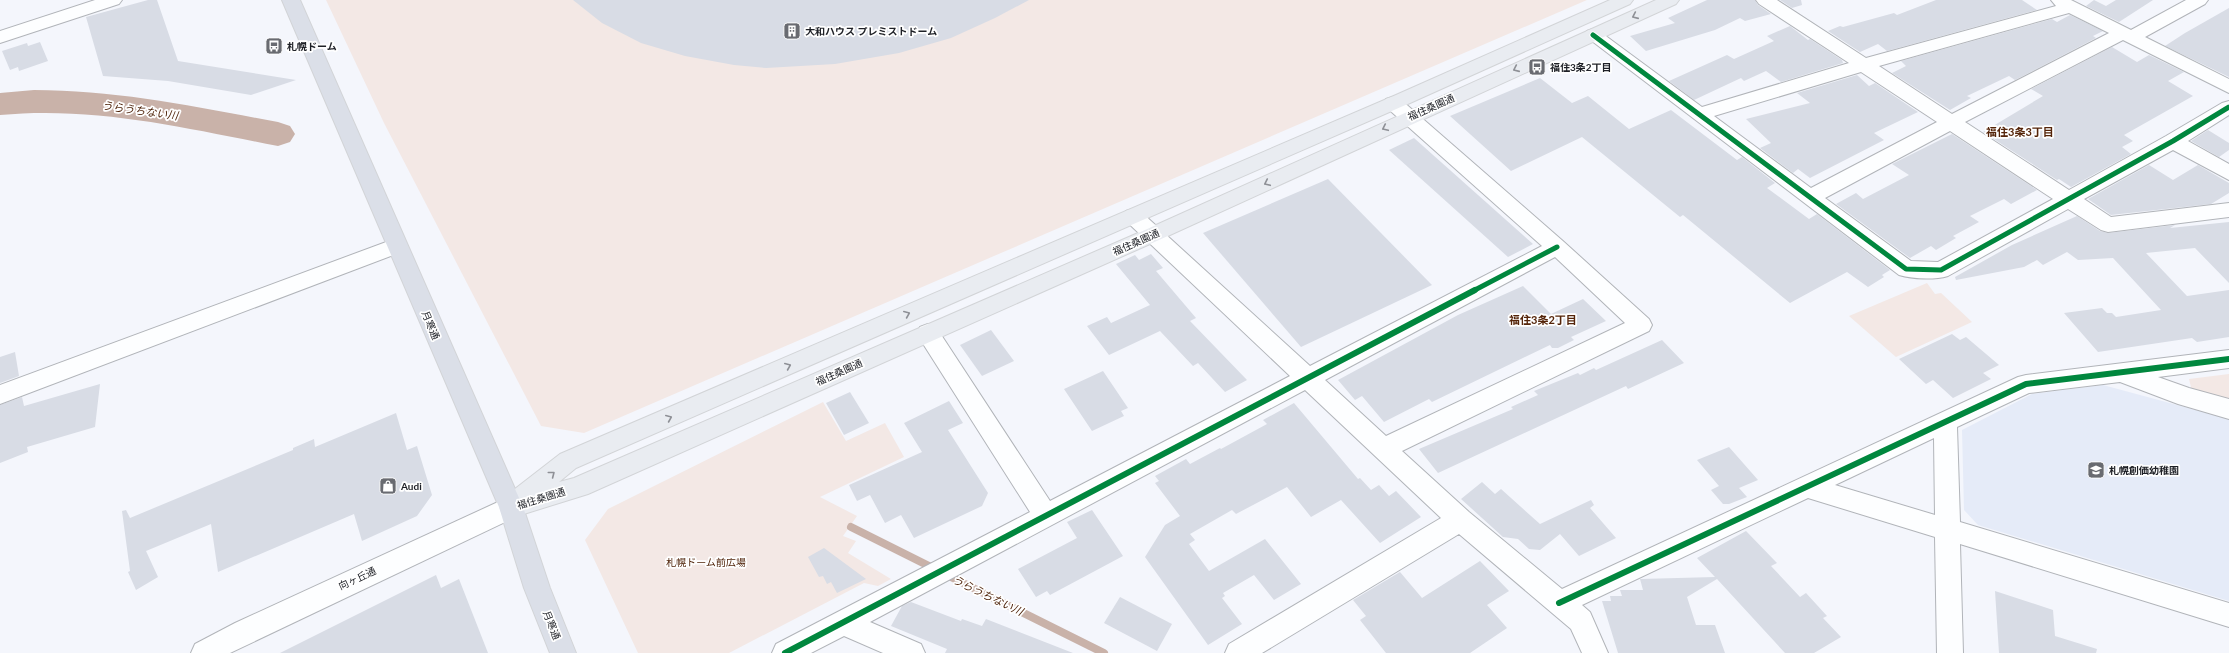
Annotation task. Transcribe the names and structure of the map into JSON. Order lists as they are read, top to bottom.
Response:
{
  "streets": {
    "highway": ["月寒通"],
    "main road": ["福住桑園通"],
    "street": ["向ヶ丘通"]
  },
  "crossings": [
    ["福住桑園通", "月寒通"],
    ["福住桑園通", "向ヶ丘通"],
    ["月寒通", "向ヶ丘通"]
  ],
  "districts": ["福住3条3丁目", "福住3条2丁目"],
  "water": ["うらうちない川"],
  "parks": ["札幌ドーム前広場"],
  "places": {
    "building": ["大和ハウス プレミストドーム"],
    "bus stop": ["札幌ドーム", "福住3条2丁目"],
    "school or university": ["札幌創価幼稚園"],
    "shop": ["Audi"]
  }
}
